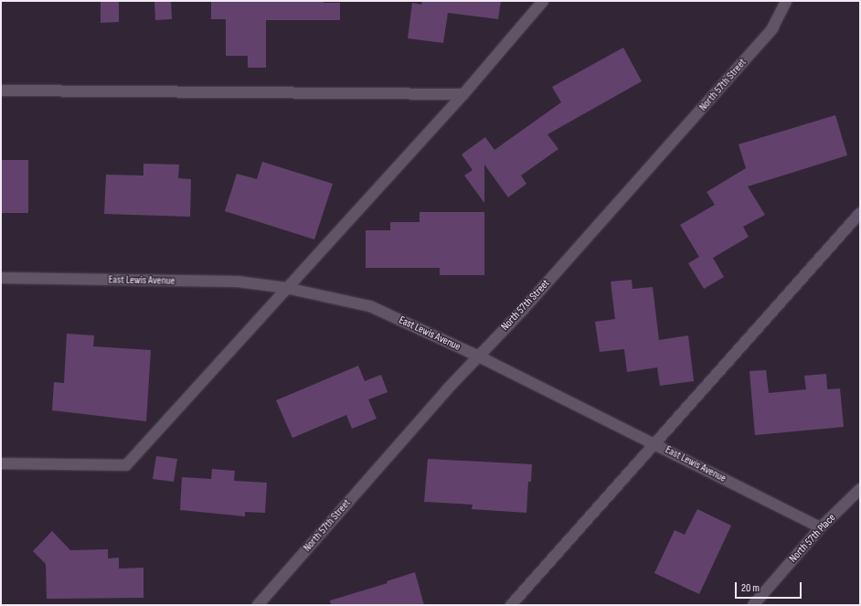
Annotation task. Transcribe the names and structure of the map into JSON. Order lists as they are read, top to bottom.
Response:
{
  "streets": {
    "street": ["North 57th Street", "East Lewis Avenue", "North 57th Place"]
  },
  "crossings": [
    ["North 57th Street", "East Lewis Avenue"],
    ["East Lewis Avenue", "North 57th Place"]
  ],
  "scale_bar": "20 m"
}
